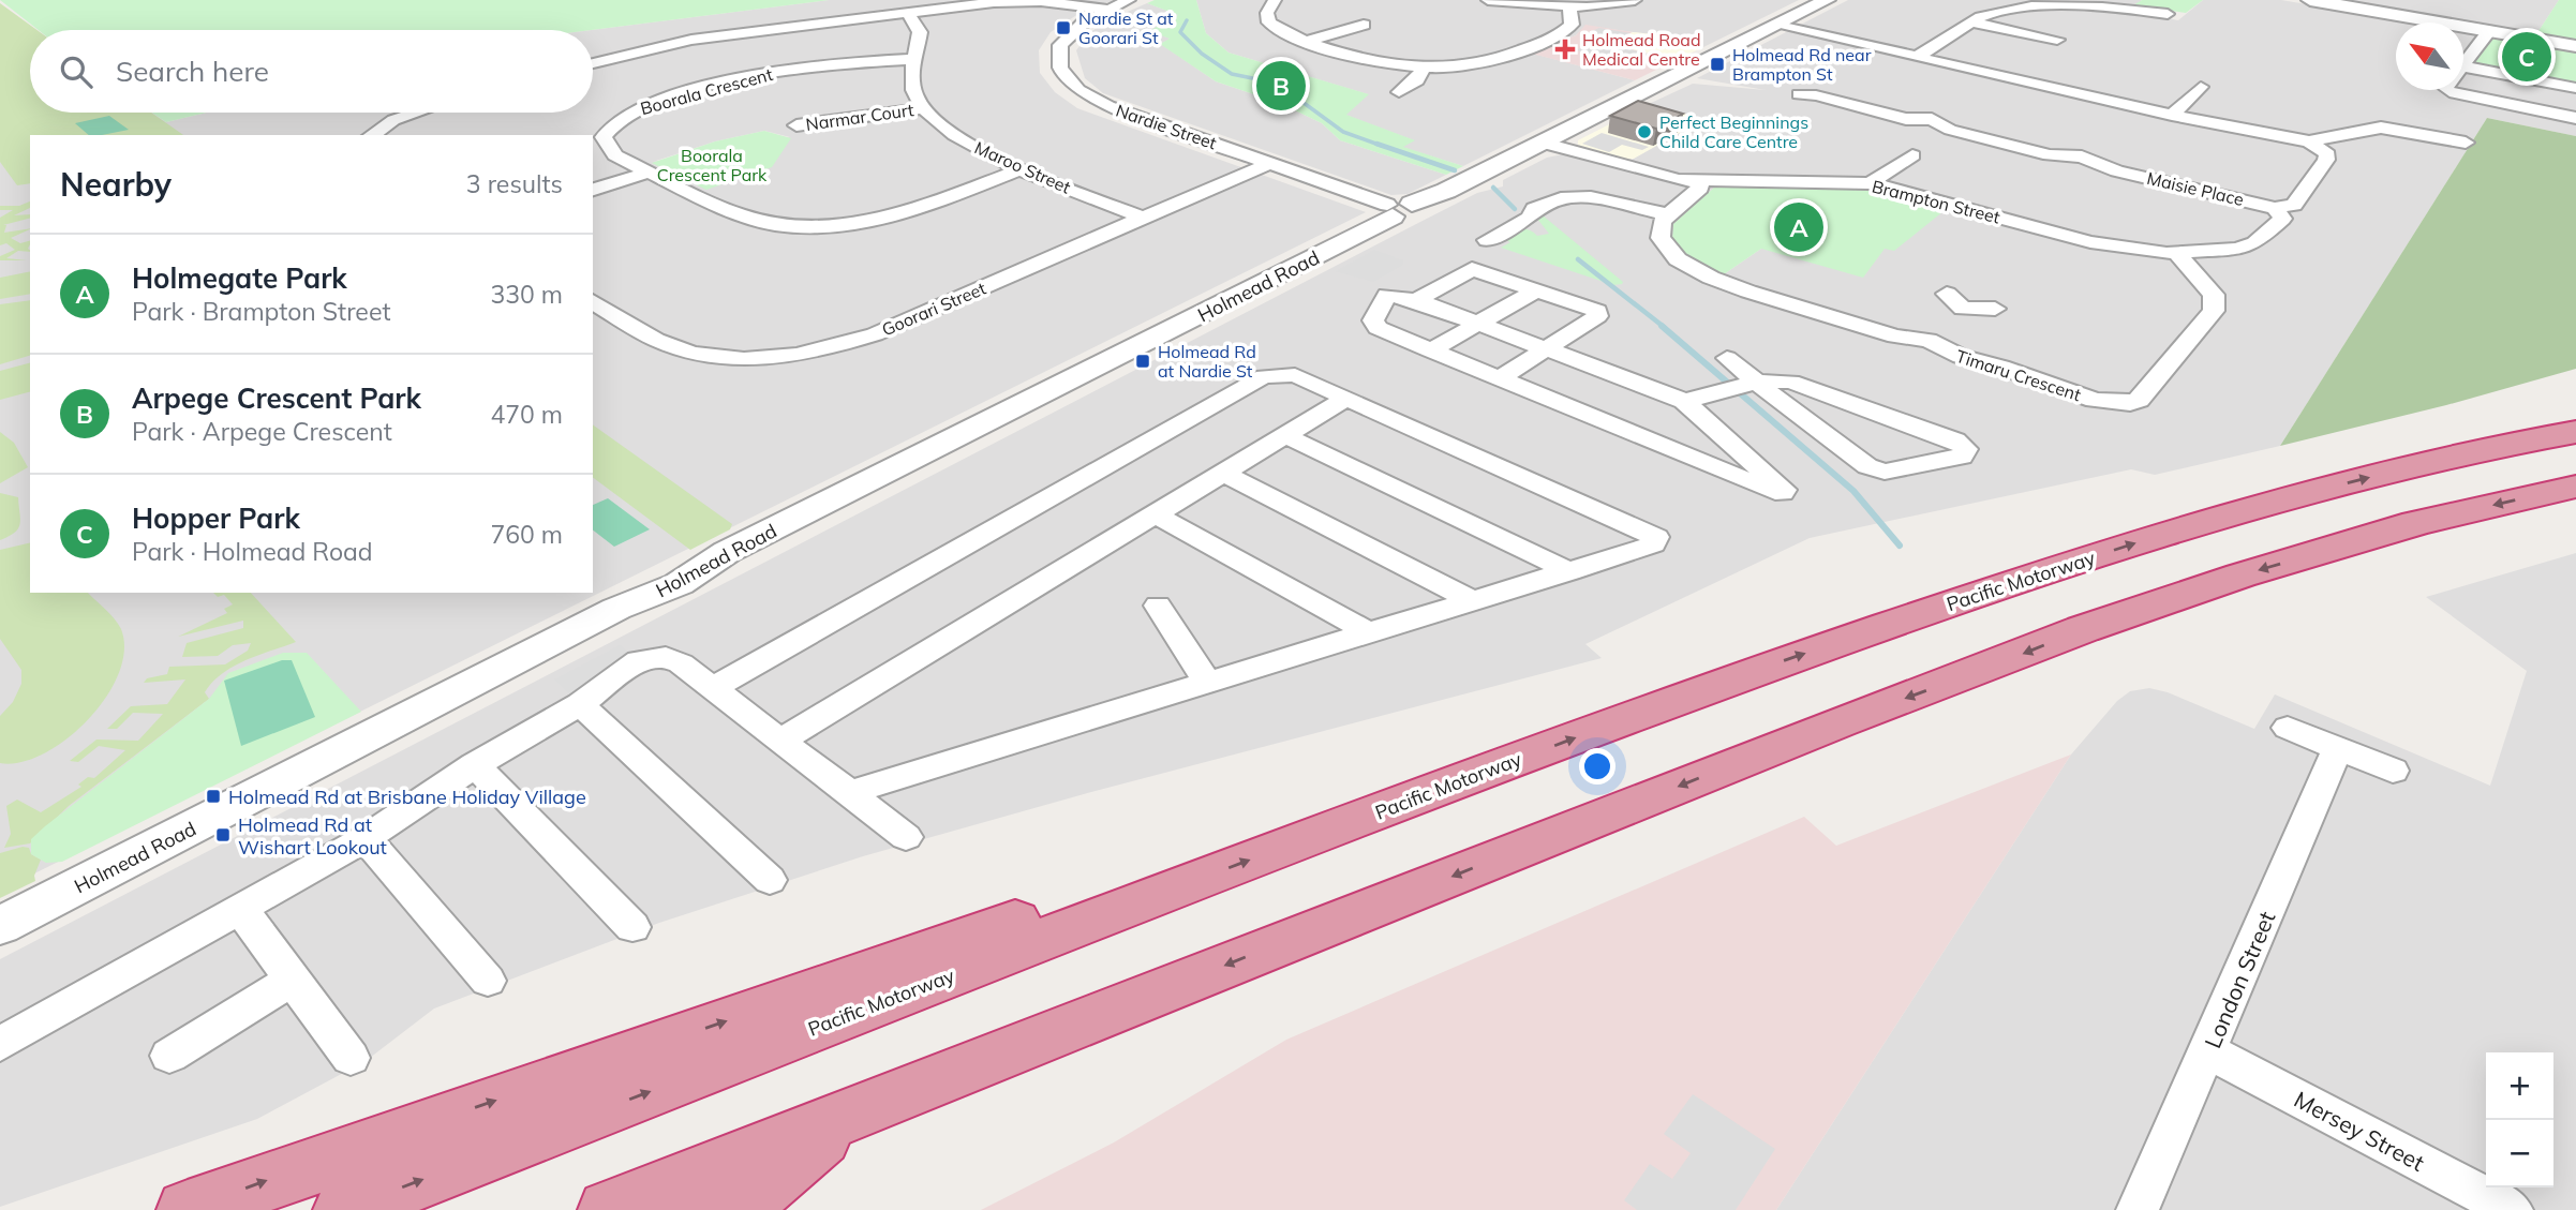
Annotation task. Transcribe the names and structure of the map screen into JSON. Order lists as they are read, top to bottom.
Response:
{
  "streets": {
    "highway": ["Pacific Motorway"],
    "street": [
      "Boorala Crescent",
      "Narmar Court",
      "Nardie Street",
      "Maroo Street",
      "Maisie Place",
      "Brampton Street",
      "Holmead Road",
      "Goorari Street",
      "Timaru Crescent",
      "London Street",
      "Mersey Street"
    ]
  },
  "crossings": [
    ["Boorala Crescent", "Maroo Street"],
    ["Narmar Court", "Maroo Street"],
    ["Nardie Street", "Holmead Road"],
    ["Nardie Street", "Goorari Street"],
    ["Maroo Street", "Goorari Street"],
    ["Maisie Place", "Brampton Street"],
    ["Brampton Street", "Holmead Road"],
    ["Brampton Street", "Timaru Crescent"],
    ["London Street", "Mersey Street"]
  ],
  "parks": ["Boorala Crescent Park"],
  "places": {
    "transit": [
      "Nardie St at Goorari St",
      "Holmead Rd near Brampton St",
      "Holmead Rd at Nardie St",
      "Holmead Rd at Brisbane Holiday Village",
      "Holmead Rd at Wishart Lookout"
    ],
    "health": ["Holmead Road Medical Centre"],
    "other": ["Perfect Beginnings Child Care Centre"]
  },
  "north": "top left",
  "page": {
    "pins": ["C", "B", "A"],
    "search": "Search here",
    "heading": ["Nearby", "3 results"],
    "list": [
      {
        "mark": "A",
        "name": "Holmegate Park",
        "note": "Park · Brampton Street",
        "value": "330 m"
      },
      {
        "mark": "B",
        "name": "Arpege Crescent Park",
        "note": "Park · Arpege Crescent",
        "value": "470 m"
      },
      {
        "mark": "C",
        "name": "Hopper Park",
        "note": "Park · Holmead Road",
        "value": "760 m"
      }
    ],
    "map_buttons": ["+", "−"]
  }
}
